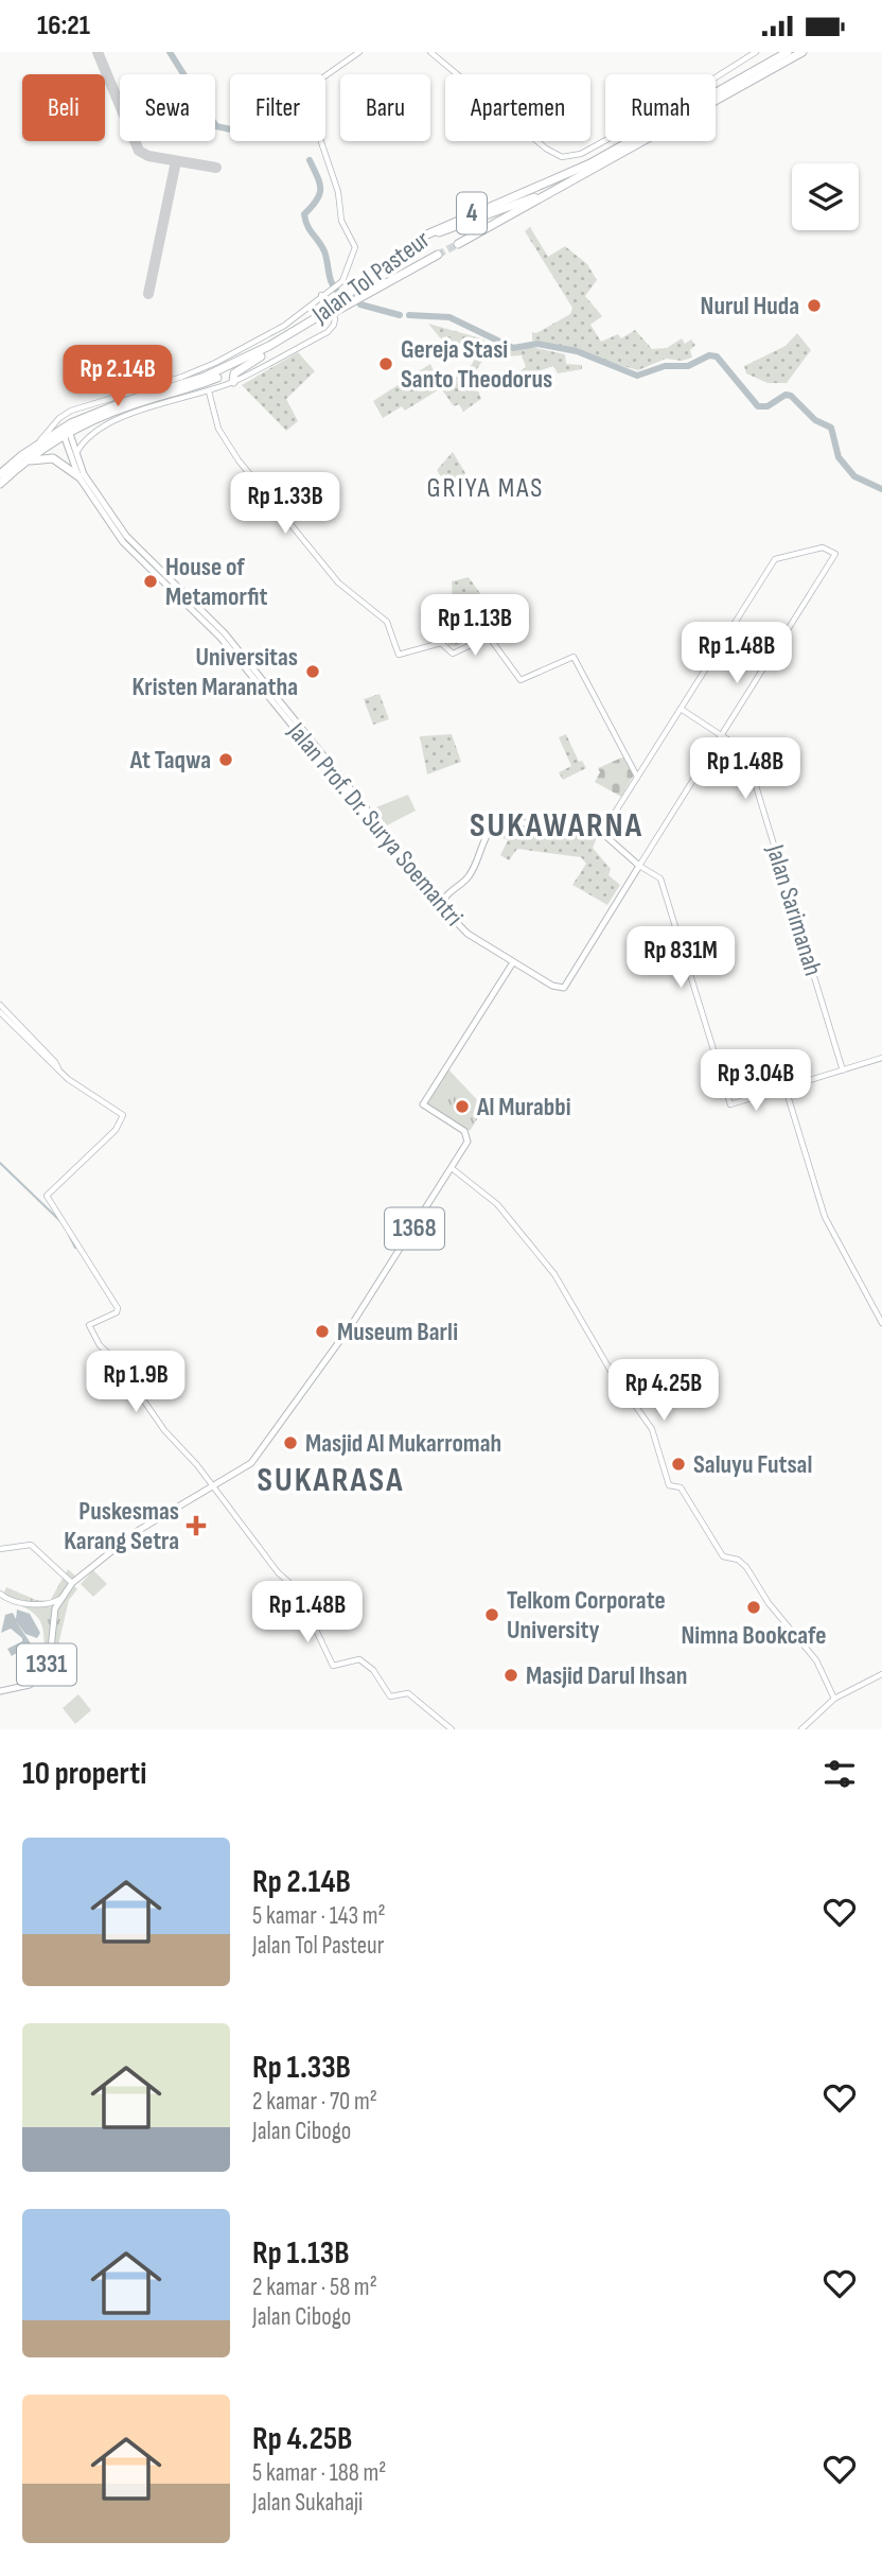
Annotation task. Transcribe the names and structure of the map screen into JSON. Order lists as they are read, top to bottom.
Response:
{
  "streets": {
    "highway": ["4", "Jalan Tol Pasteur"],
    "main road": ["Jalan Prof. Dr. Surya Soemantri", "1368", "1331"],
    "street": ["Jalan Sarimanah"]
  },
  "crossings": [
    ["Jalan Tol Pasteur", "Jalan Prof. Dr. Surya Soemantri"],
    ["Jalan Prof. Dr. Surya Soemantri", "1368"],
    ["1368", "1331"]
  ],
  "districts": ["GRIYA MAS", "SUKAWARNA", "SUKARASA"],
  "places": {
    "other": [
      "Nurul Huda",
      "Gereja Stasi Santo Theodorus",
      "House of Metamorfit",
      "Universitas Kristen Maranatha",
      "At Taqwa",
      "Al Murabbi",
      "Museum Barli",
      "Masjid Al Mukarromah",
      "Saluyu Futsal",
      "Nimna Bookcafe",
      "Telkom Corporate University",
      "Masjid Darul Ihsan"
    ],
    "health": ["Puskesmas Karang Setra"]
  },
  "page": {
    "status": "16:21",
    "chip": [
      "Beli",
      "Sewa",
      "Filter",
      "Baru",
      "Apartemen",
      "Rumah"
    ],
    "price": [
      "Rp 2.14B",
      "Rp 1.33B",
      "Rp 1.13B",
      "Rp 1.48B",
      "Rp 1.48B",
      "Rp 831M",
      "Rp 3.04B",
      "Rp 1.9B",
      "Rp 4.25B",
      "Rp 1.48B"
    ],
    "heading": "10 properti",
    "list": [
      {
        "name": "Rp 2.14B",
        "note": "5 kamar · 143 m² · Jalan Tol Pasteur"
      },
      {
        "name": "Rp 1.33B",
        "note": "2 kamar · 70 m² · Jalan Cibogo"
      },
      {
        "name": "Rp 1.13B",
        "note": "2 kamar · 58 m² · Jalan Cibogo"
      },
      {
        "name": "Rp 4.25B",
        "note": "5 kamar · 188 m² · Jalan Sukahaji"
      }
    ]
  }
}
